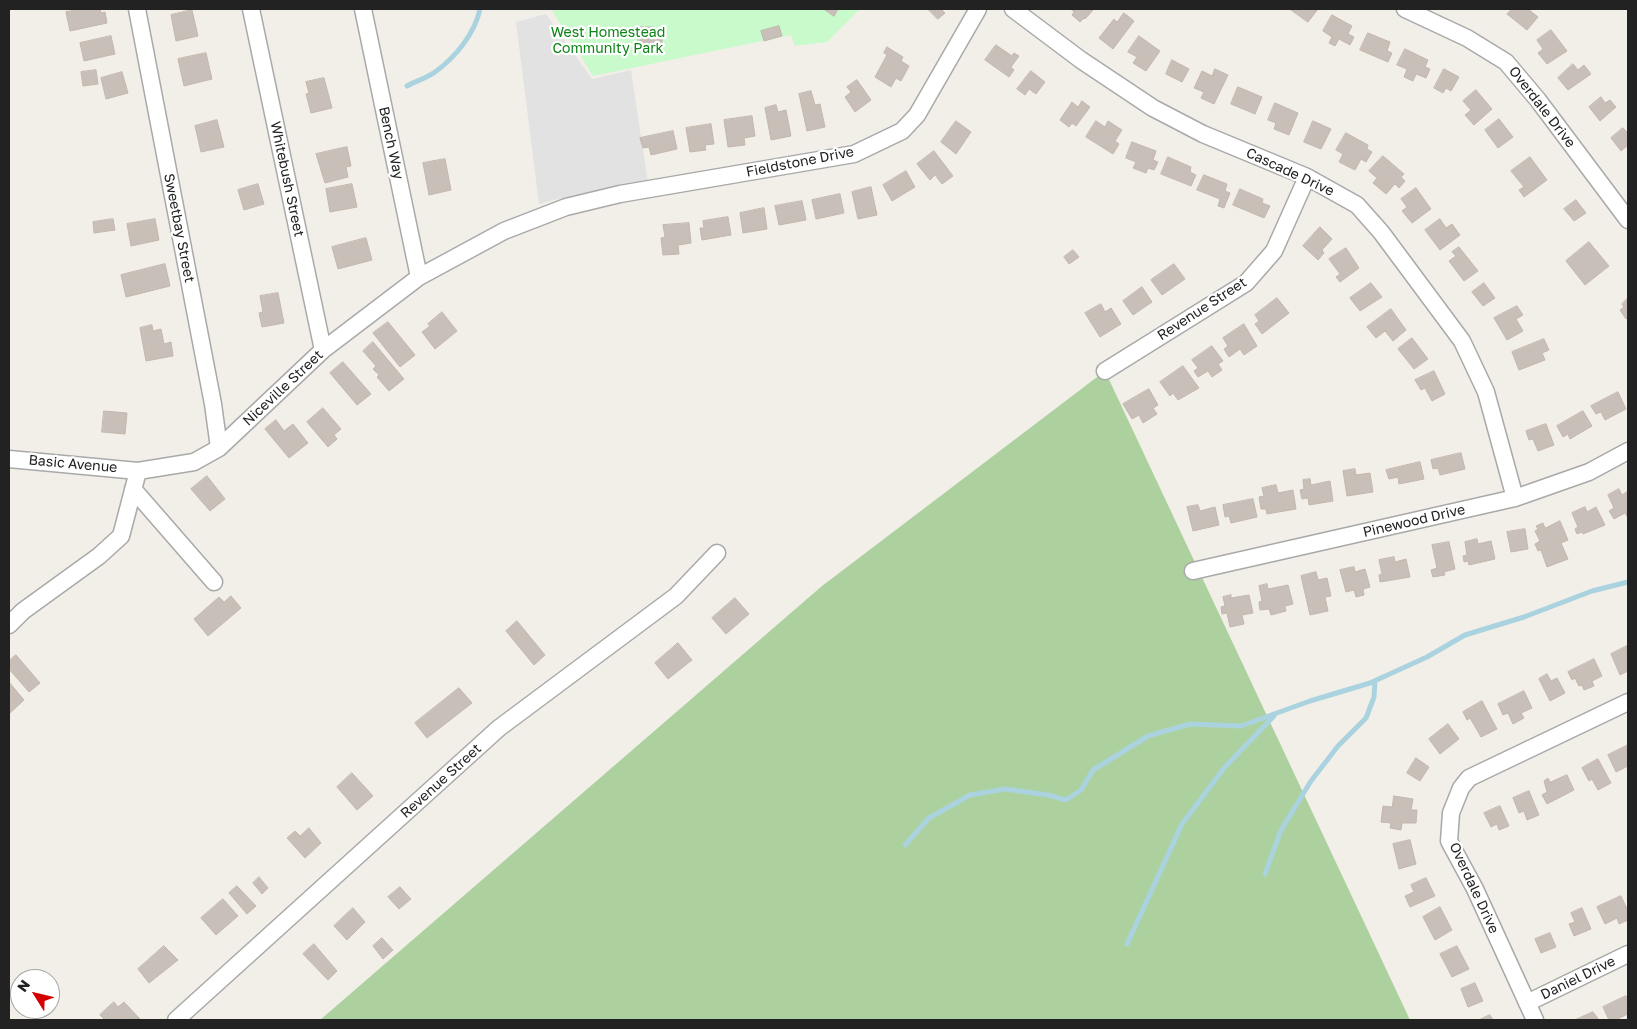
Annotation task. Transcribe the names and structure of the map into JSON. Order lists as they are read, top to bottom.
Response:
{
  "streets": {
    "street": [
      "Overdale Drive",
      "Bench Way",
      "Fieldstone Drive",
      "Cascade Drive",
      "Whitebush Street",
      "Sweetbay Street",
      "Revenue Street",
      "Niceville Street",
      "Basic Avenue",
      "Pinewood Drive",
      "Daniel Drive"
    ]
  },
  "crossings": [
    ["Overdale Drive", "Daniel Drive"],
    ["Bench Way", "Niceville Street"],
    ["Fieldstone Drive", "Niceville Street"],
    ["Cascade Drive", "Revenue Street"],
    ["Cascade Drive", "Pinewood Drive"],
    ["Whitebush Street", "Niceville Street"],
    ["Sweetbay Street", "Niceville Street"],
    ["Niceville Street", "Basic Avenue"]
  ],
  "parks": ["West Homestead Community Park"],
  "north": "top left"
}
